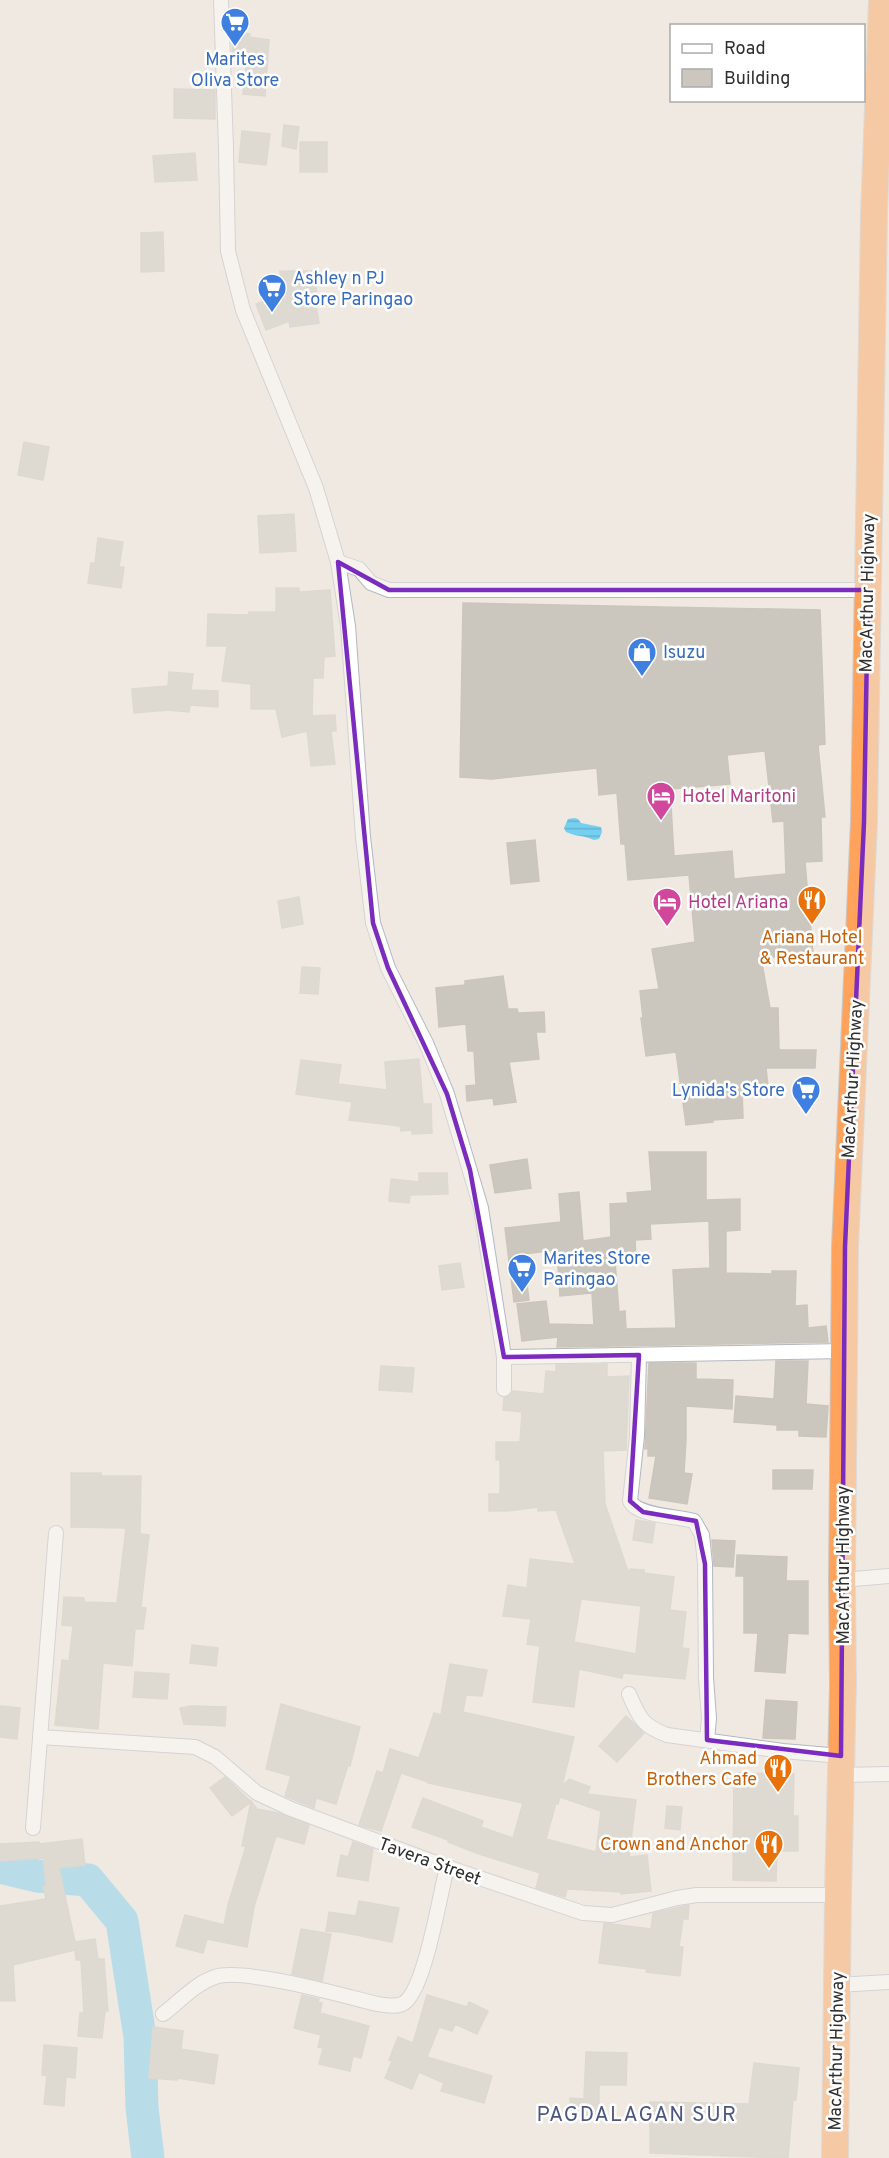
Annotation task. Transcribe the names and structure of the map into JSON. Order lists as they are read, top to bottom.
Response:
{
  "streets": {
    "highway": ["MacArthur Highway"],
    "street": ["Tavera Street"]
  },
  "crossings": [
    ["MacArthur Highway", "Tavera Street"]
  ],
  "districts": ["PAGDALAGAN SUR"],
  "places": {
    "supermarket": [
      "Marites Oliva Store",
      "Ashley n PJ Store Paringao",
      "Lynida's Store",
      "Marites Store Paringao"
    ],
    "shop": ["Isuzu"],
    "hotel": ["Hotel Maritoni", "Hotel Ariana"],
    "restaurant": ["Ariana Hotel & Restaurant", "Ahmad Brothers Cafe", "Crown and Anchor"]
  },
  "legend": ["Road", "Building"]
}
